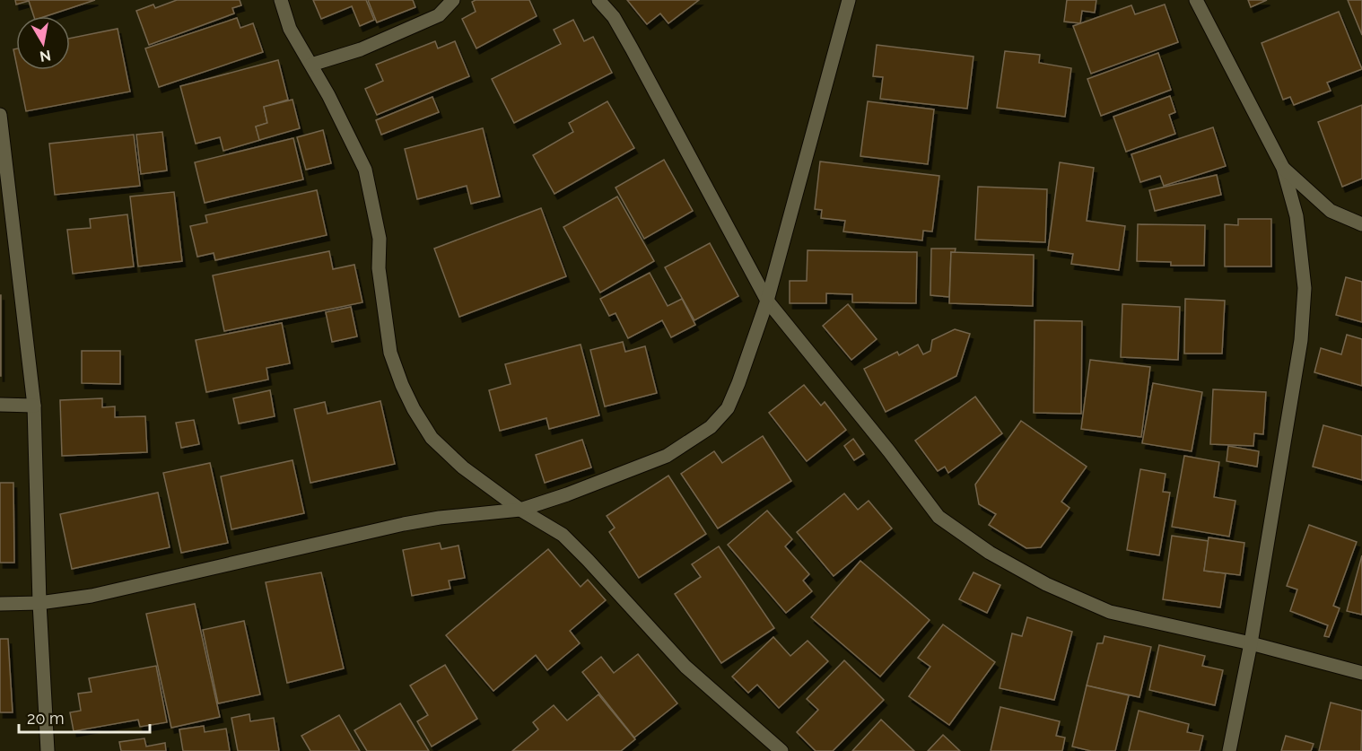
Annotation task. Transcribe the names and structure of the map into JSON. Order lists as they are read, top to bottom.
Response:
{
  "scale_bar": "20 m",
  "north": "bottom"
}
